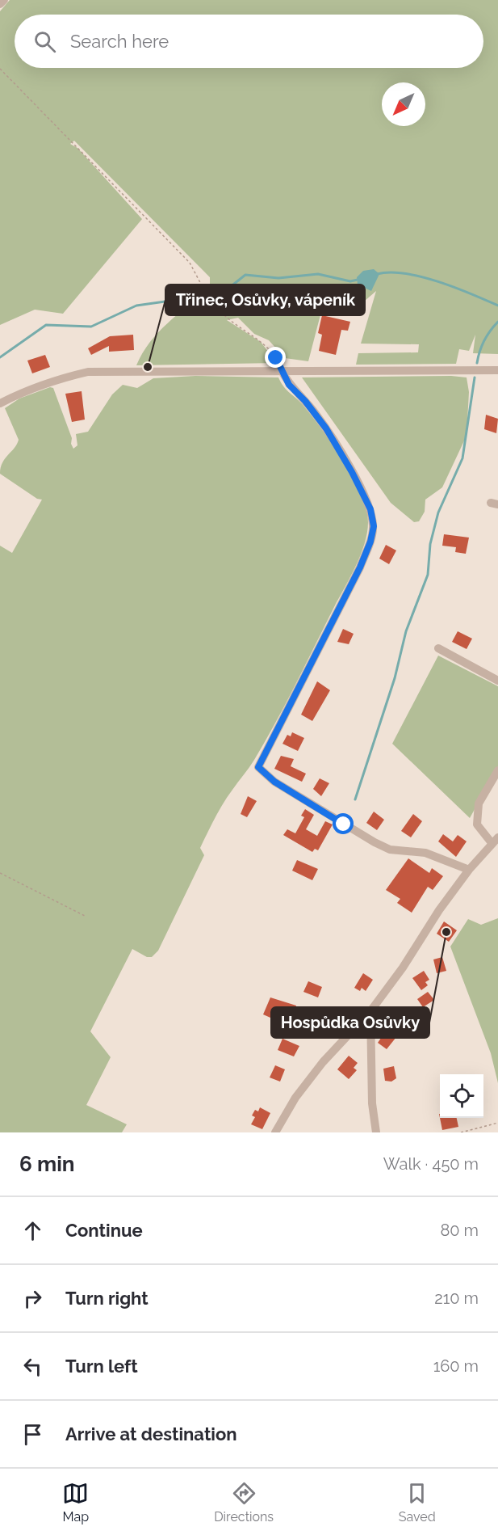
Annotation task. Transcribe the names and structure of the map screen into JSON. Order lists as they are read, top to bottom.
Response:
{
  "places": ["Třinec, Osůvky, vápeník", "Hospůdka Osůvky"],
  "north": "bottom left",
  "page": {
    "search": "Search here",
    "heading": ["6 min", "Walk · 450 m"],
    "list": [
      ["Continue", "80 m"],
      ["Turn right", "210 m"],
      ["Turn left", "160 m"],
      "Arrive at destination"
    ],
    "nav": ["Map", "Directions", "Saved"]
  }
}
